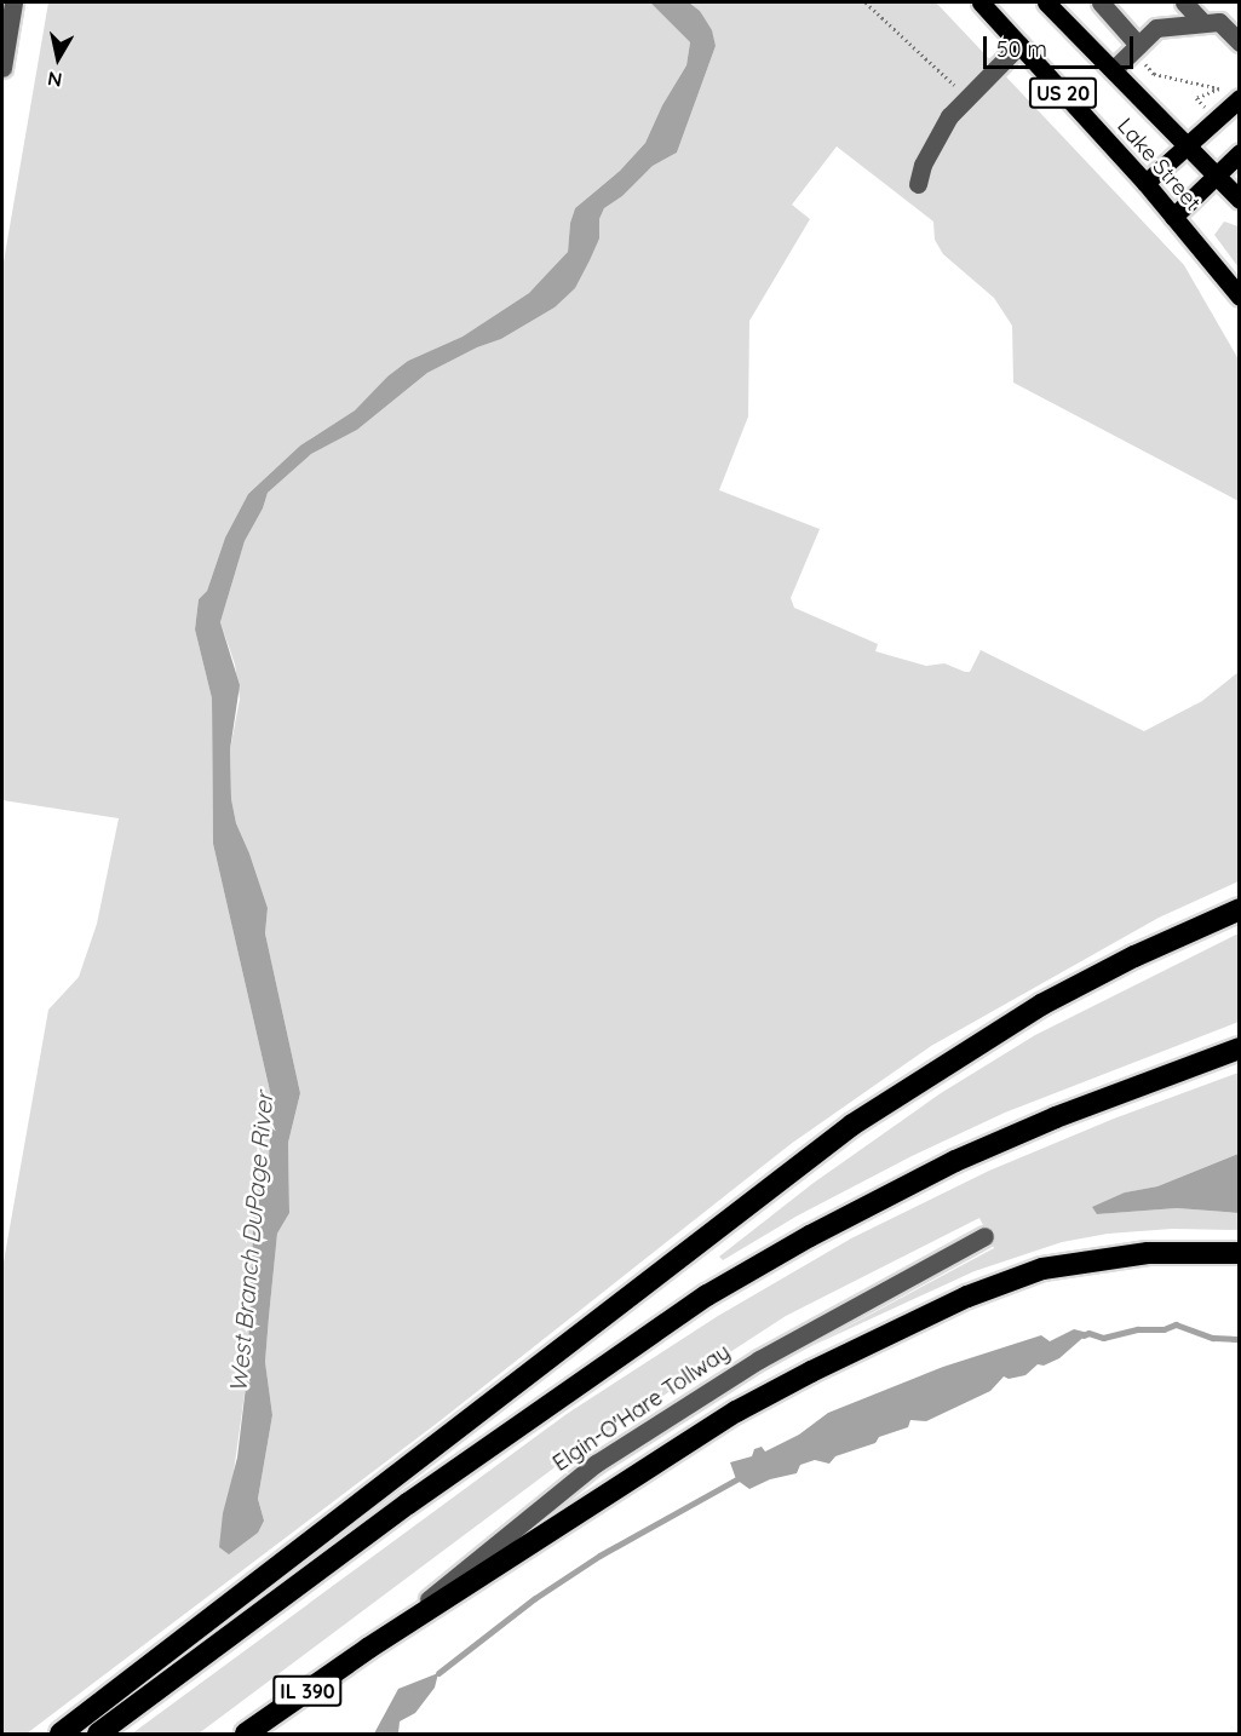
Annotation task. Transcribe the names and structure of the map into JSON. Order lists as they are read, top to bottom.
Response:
{
  "streets": {
    "highway": ["Elgin-O'Hare Tollway", "IL 390"],
    "main road": ["US 20", "Lake Street"]
  },
  "water": ["West Branch DuPage River"],
  "scale_bar": "50 m",
  "north": "bottom"
}
